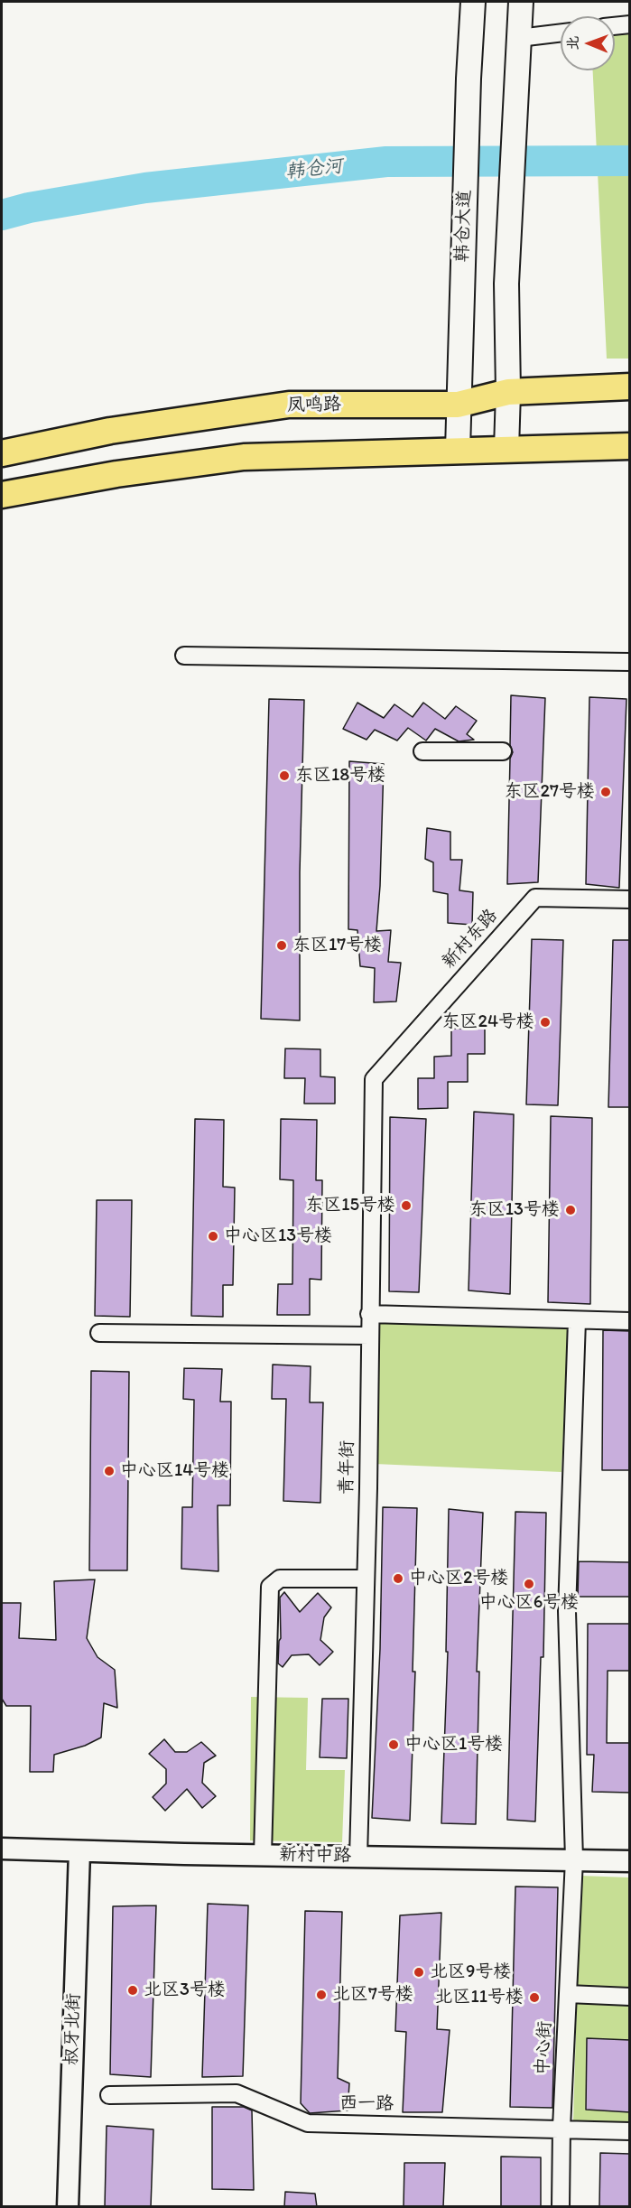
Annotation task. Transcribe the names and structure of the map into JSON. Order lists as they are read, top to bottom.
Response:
{
  "streets": {
    "main road": ["韩仓大道", "凤鸣路"],
    "street": [
      "新村东路",
      "青年街",
      "新村中路",
      "叔牙北街",
      "中心街",
      "西一路"
    ]
  },
  "crossings": [
    ["韩仓大道", "凤鸣路"],
    ["新村东路", "青年街"],
    ["青年街", "新村中路"],
    ["新村中路", "叔牙北街"],
    ["新村中路", "中心街"],
    ["中心街", "西一路"]
  ],
  "water": ["韩仓河"],
  "places": [
    "东区18号楼",
    "东区27号楼",
    "东区17号楼",
    "东区24号楼",
    "东区15号楼",
    "东区13号楼",
    "中心区13号楼",
    "中心区14号楼",
    "中心区2号楼",
    "中心区6号楼",
    "中心区1号楼",
    "北区9号楼",
    "北区3号楼",
    "北区7号楼",
    "北区11号楼"
  ],
  "north": "left"
}
